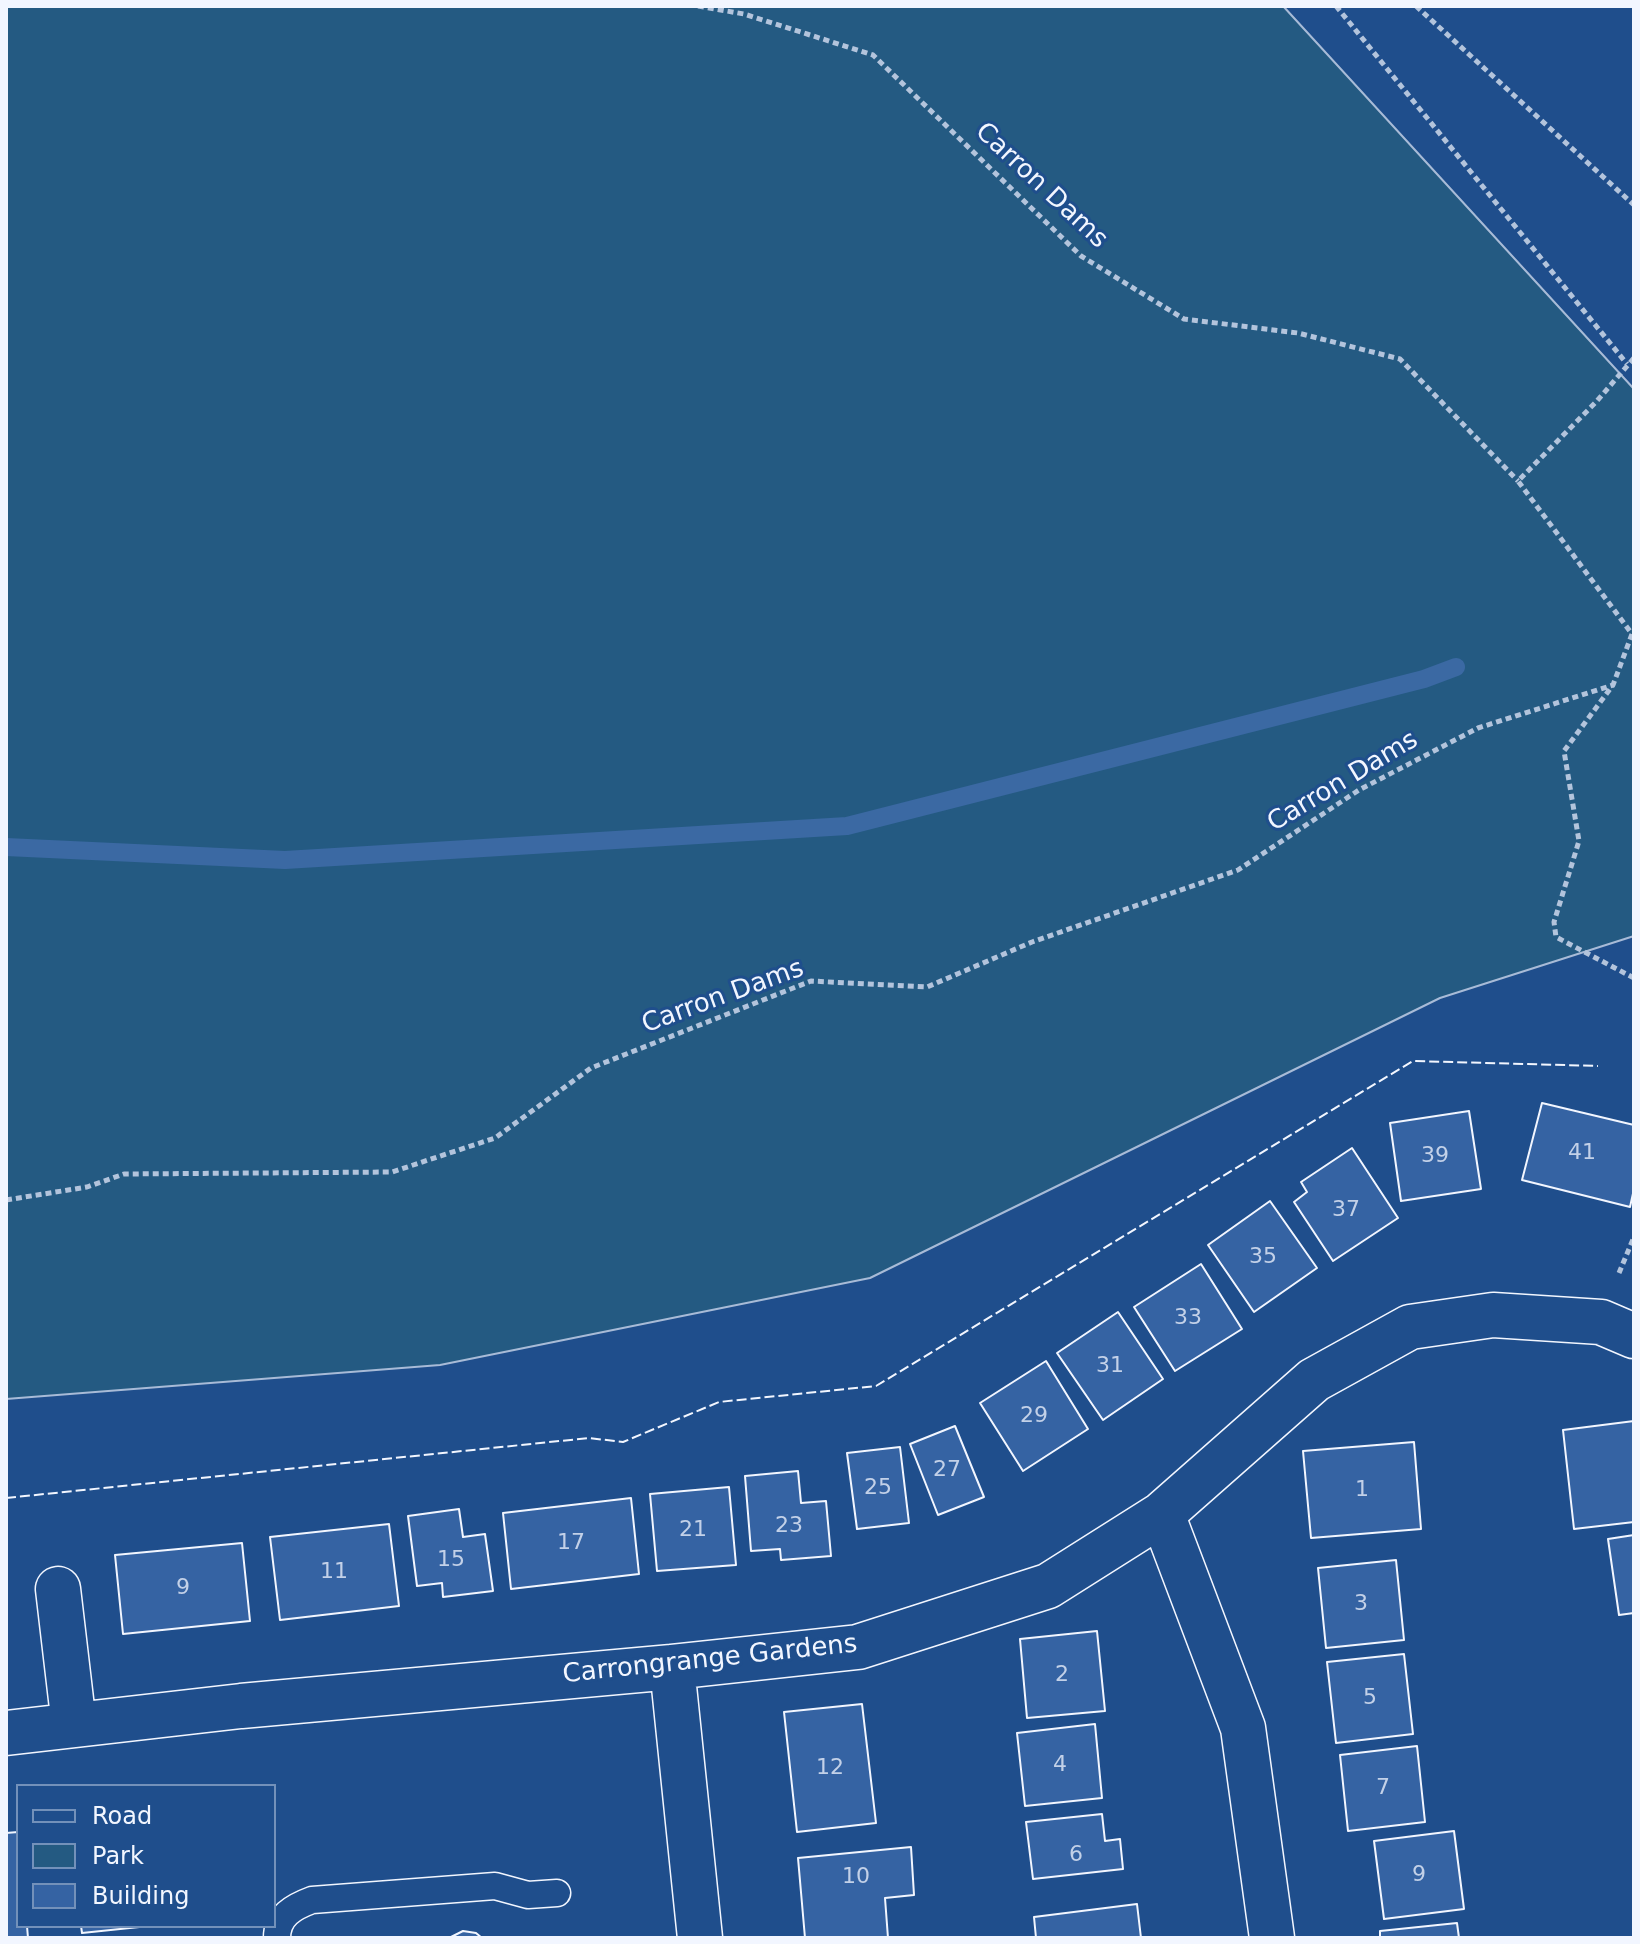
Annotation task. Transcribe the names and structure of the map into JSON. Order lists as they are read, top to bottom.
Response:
{
  "streets": {
    "street": ["Carrongrange Gardens"],
    "path": ["Carron Dams"]
  },
  "house_numbers": [
    "41",
    "39",
    "37",
    "35",
    "33",
    "31",
    "29",
    "27",
    "25",
    "1",
    "23",
    "21",
    "17",
    "15",
    "11",
    "9",
    "3",
    "2",
    "5",
    "4",
    "12",
    "7",
    "6",
    "9",
    "10"
  ],
  "legend": ["Road", "Park", "Building"]
}
